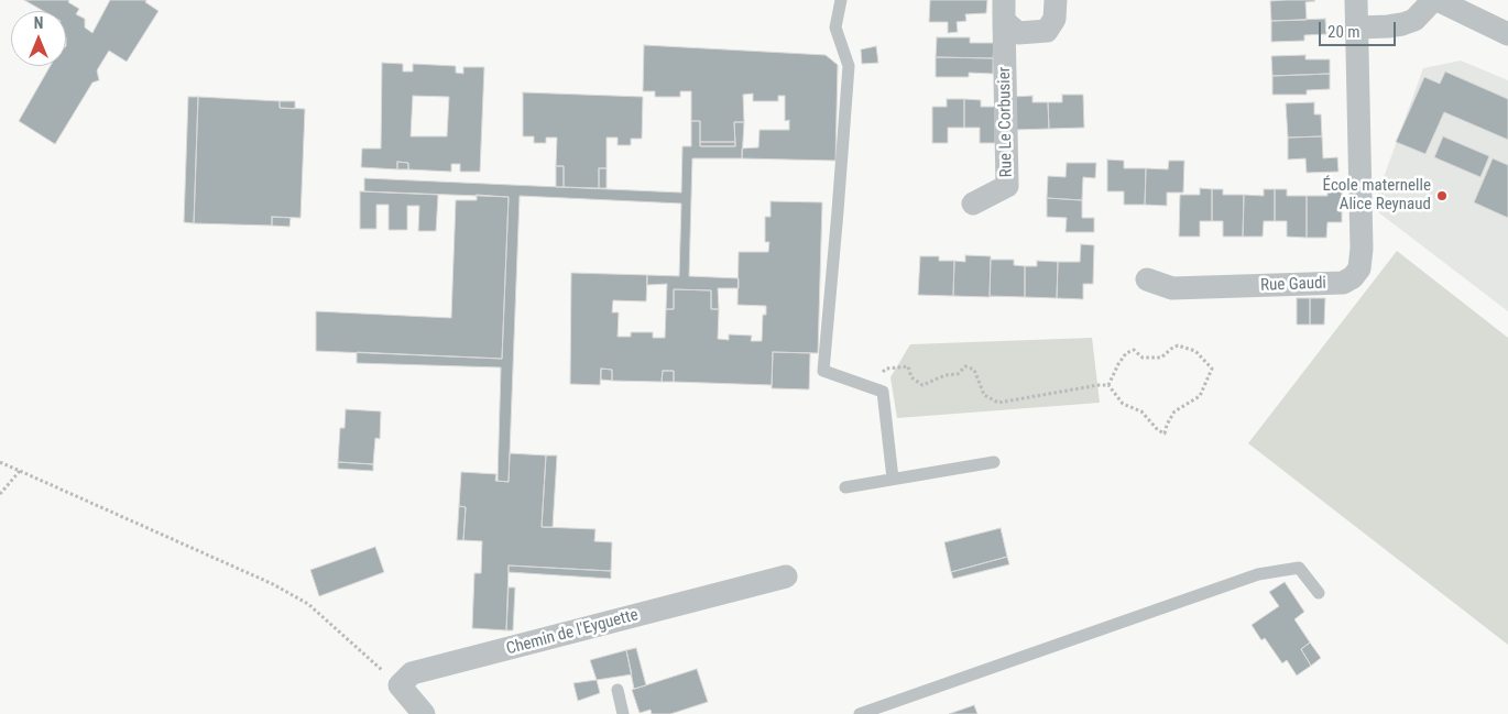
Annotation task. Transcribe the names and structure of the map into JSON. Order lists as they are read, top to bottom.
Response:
{
  "streets": {
    "street": ["Rue Le Corbusier", "Rue Gaudi", "Chemin de l'Eyguette"]
  },
  "places": ["École maternelle Alice Reynaud"],
  "scale_bar": "20 m",
  "north": "top"
}
